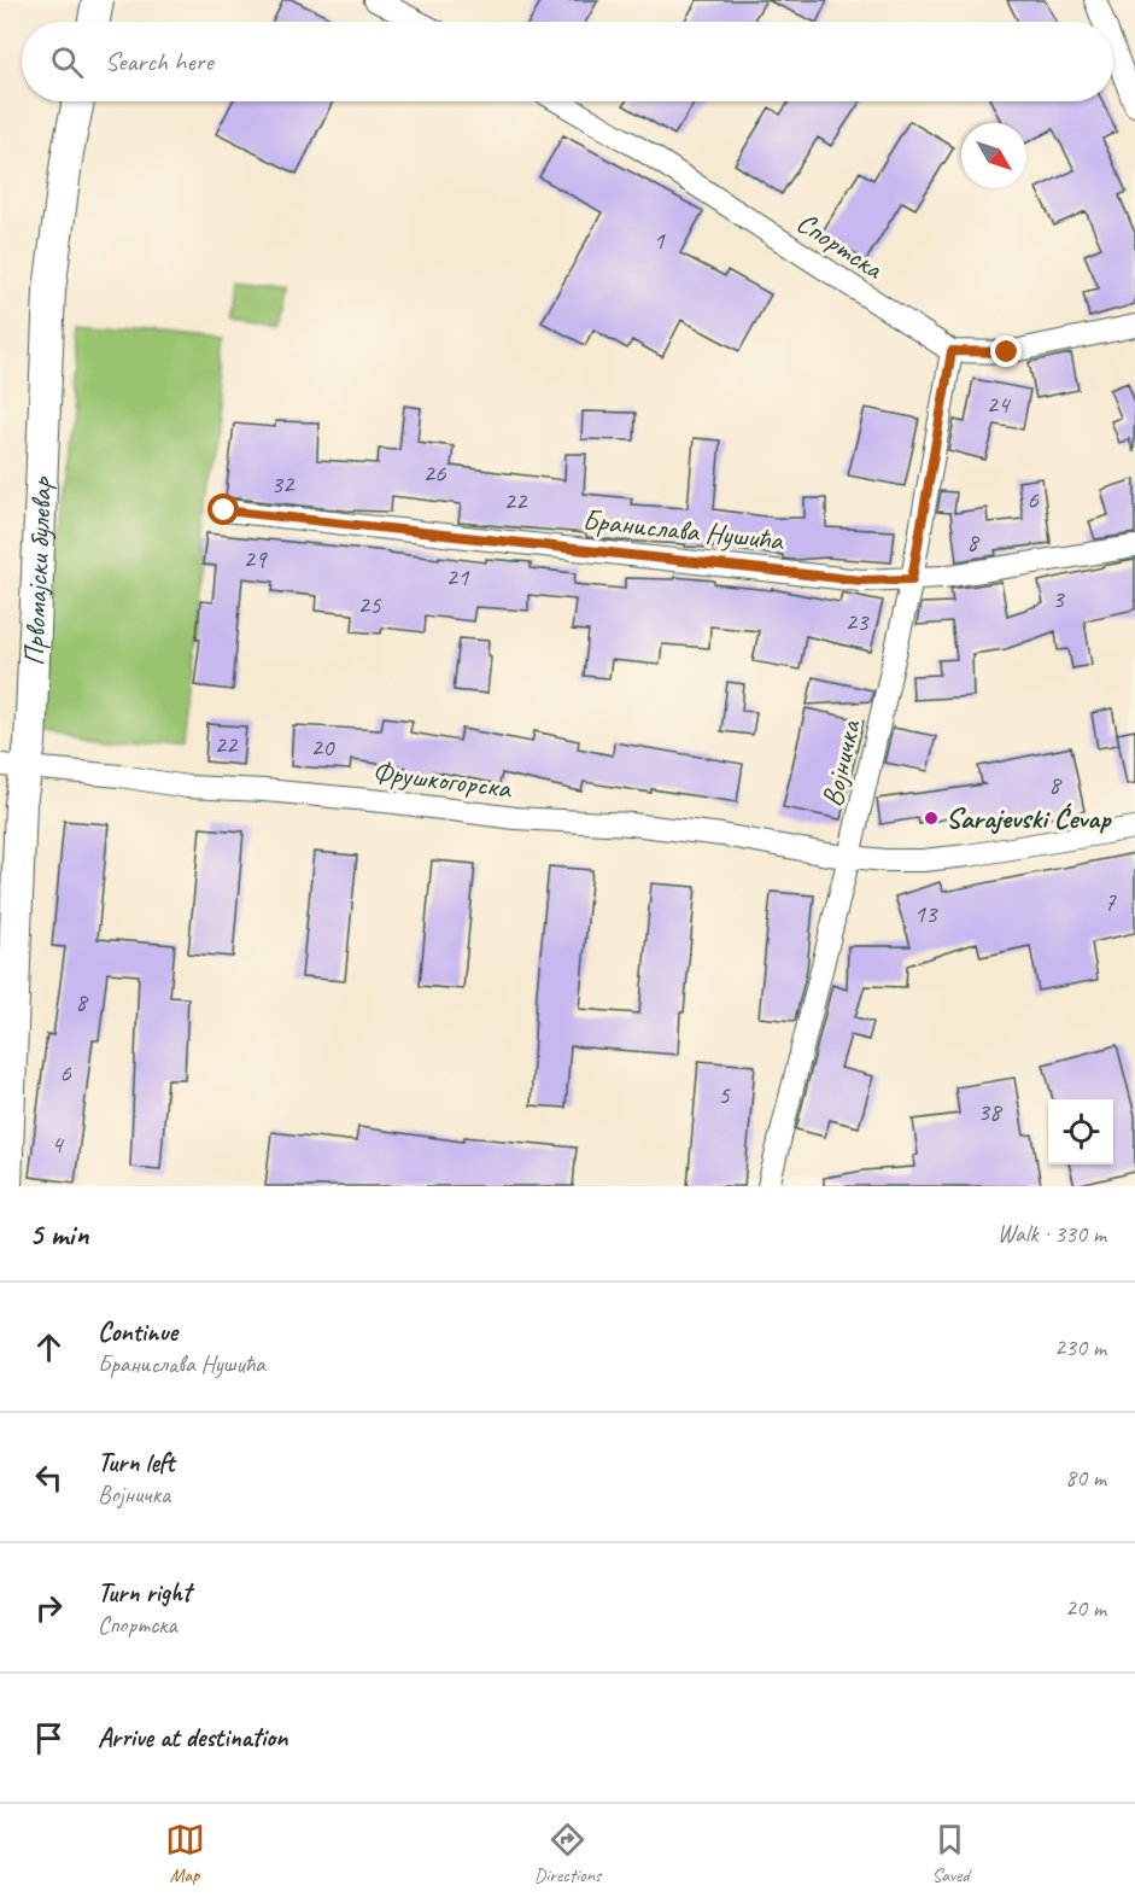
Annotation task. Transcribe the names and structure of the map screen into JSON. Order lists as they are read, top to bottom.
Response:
{
  "streets": {
    "street": [
      "Спортска",
      "Бранислава Нушића",
      "Првомајски булевар",
      "Војничка",
      "Фрушкогорска"
    ]
  },
  "crossings": [
    ["Спортска", "Војничка"],
    ["Бранислава Нушића", "Војничка"],
    ["Првомајски булевар", "Фрушкогорска"],
    ["Војничка", "Фрушкогорска"]
  ],
  "places": ["Sarajevski Ćevap"],
  "house_numbers": [
    "1",
    "24",
    "26",
    "32",
    "6",
    "22",
    "8",
    "29",
    "21",
    "3",
    "25",
    "23",
    "22",
    "20",
    "8",
    "7",
    "13",
    "8",
    "6",
    "5",
    "38",
    "4"
  ],
  "north": "bottom right",
  "page": {
    "search": "Search here",
    "heading": ["5 min", "Walk · 330 m"],
    "list": [
      ["Continue", "Бранислава Нушића", "230 m"],
      ["Turn left", "Војничка", "80 m"],
      ["Turn right", "Спортска", "20 m"],
      "Arrive at destination"
    ],
    "nav": ["Map", "Directions", "Saved"]
  }
}
